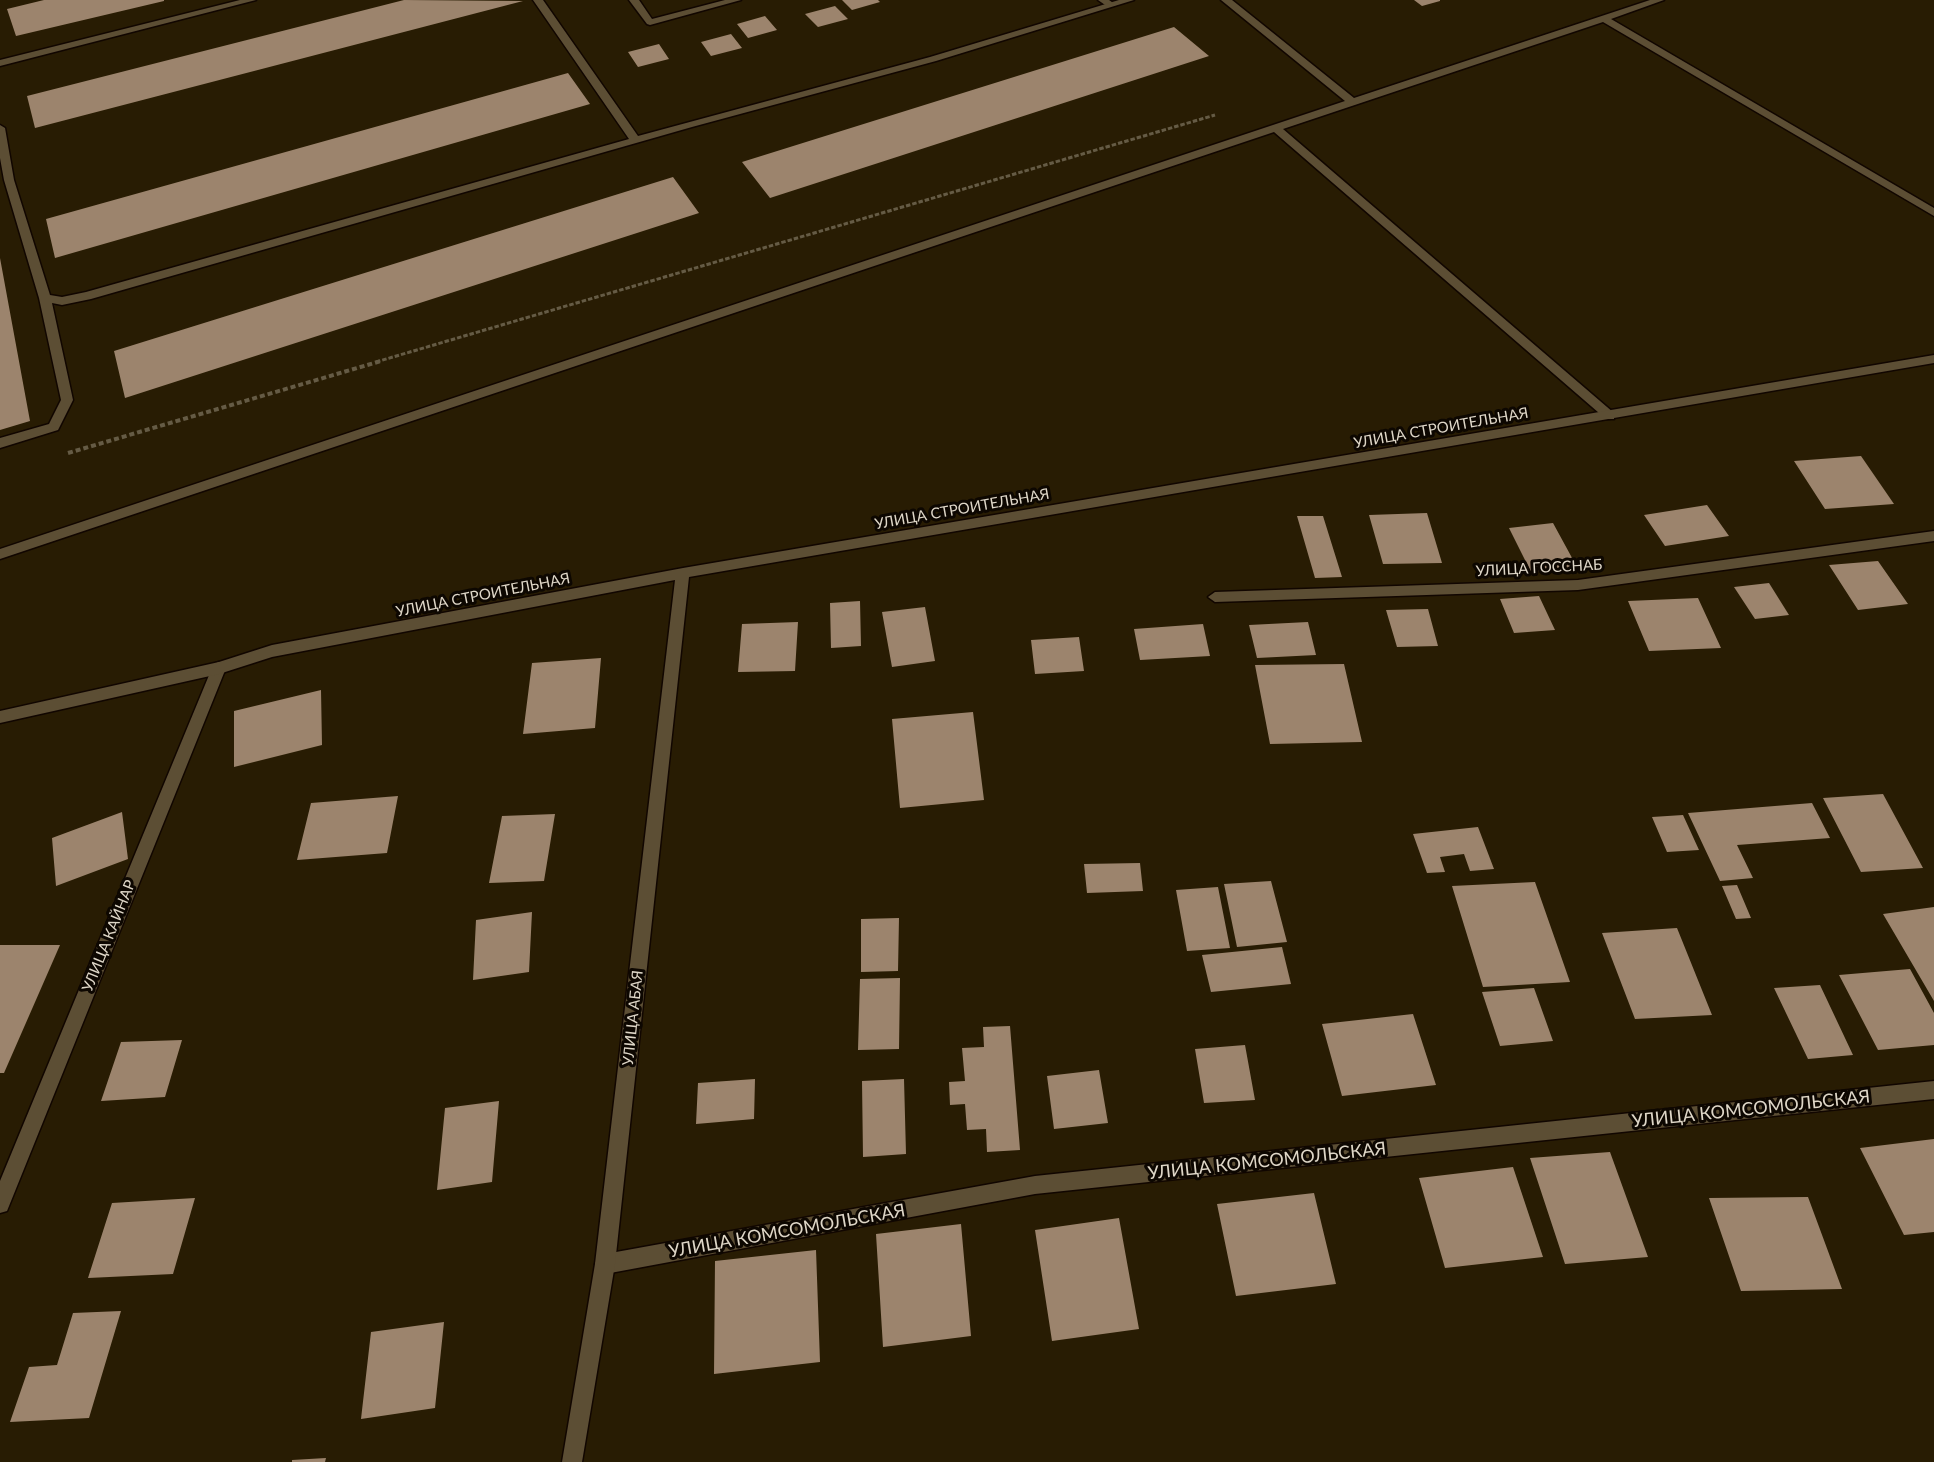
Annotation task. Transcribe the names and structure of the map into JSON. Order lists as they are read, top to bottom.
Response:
{
  "streets": {
    "street": [
      "УЛИЦА СТРОИТЕЛЬНАЯ",
      "УЛИЦА ГОССНАБ",
      "УЛИЦА КАЙНАР",
      "УЛИЦА АБАЯ",
      "УЛИЦА КОМСОМОЛЬСКАЯ"
    ]
  },
  "crossings": [
    ["УЛИЦА СТРОИТЕЛЬНАЯ", "УЛИЦА КАЙНАР"],
    ["УЛИЦА СТРОИТЕЛЬНАЯ", "УЛИЦА АБАЯ"],
    ["УЛИЦА АБАЯ", "УЛИЦА КОМСОМОЛЬСКАЯ"]
  ]
}
